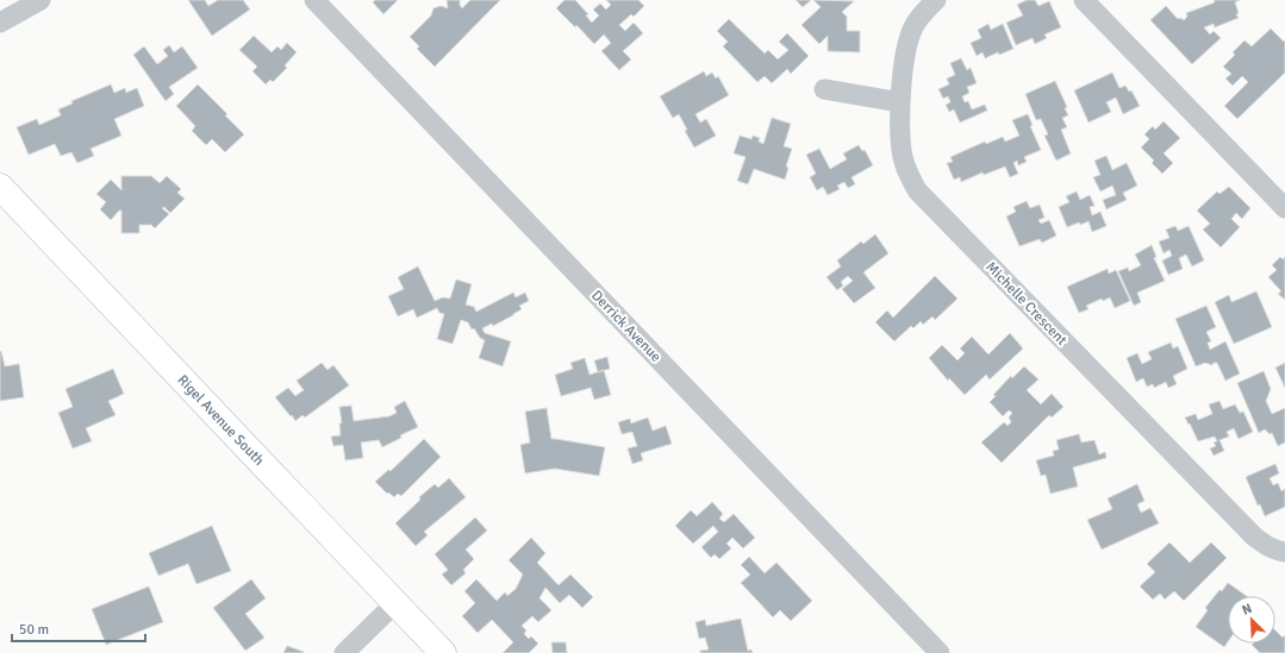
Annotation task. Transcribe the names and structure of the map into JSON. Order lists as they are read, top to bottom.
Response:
{
  "streets": {
    "main road": ["Rigel Avenue South"],
    "street": ["Michelle Crescent", "Derrick Avenue"]
  },
  "scale_bar": "50 m",
  "north": "top left"
}
